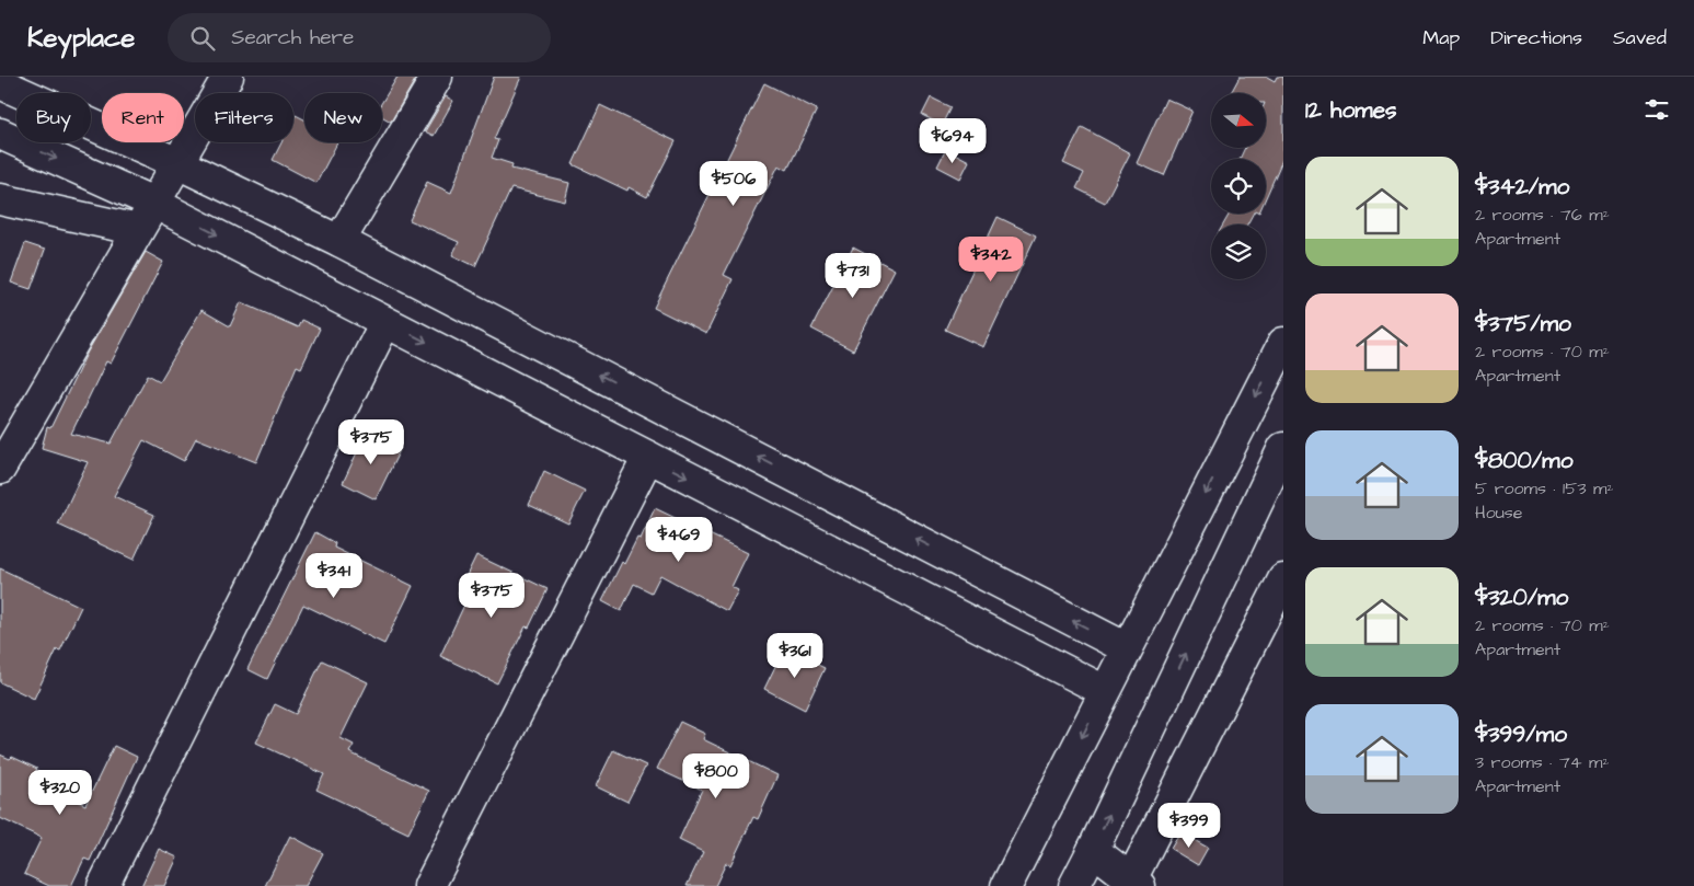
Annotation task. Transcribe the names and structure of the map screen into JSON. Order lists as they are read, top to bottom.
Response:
{
  "north": "right",
  "page": {
    "header": "Keyplace",
    "search": "Search here",
    "nav": ["Map", "Directions", "Saved"],
    "heading": "12 homes",
    "chip": [
      "Buy",
      "Rent",
      "Filters",
      "New"
    ],
    "price": [
      "$694",
      "$506",
      "$342",
      "$731",
      "$375",
      "$469",
      "$341",
      "$375",
      "$361",
      "$800",
      "$320",
      "$399"
    ],
    "list": [
      {
        "name": "$342/mo",
        "note": "2 rooms · 76 m² · Apartment"
      },
      {
        "name": "$375/mo",
        "note": "2 rooms · 70 m² · Apartment"
      },
      {
        "name": "$800/mo",
        "note": "5 rooms · 153 m² · House"
      },
      {
        "name": "$320/mo",
        "note": "2 rooms · 70 m² · Apartment"
      },
      {
        "name": "$399/mo",
        "note": "3 rooms · 74 m² · Apartment"
      }
    ]
  }
}
